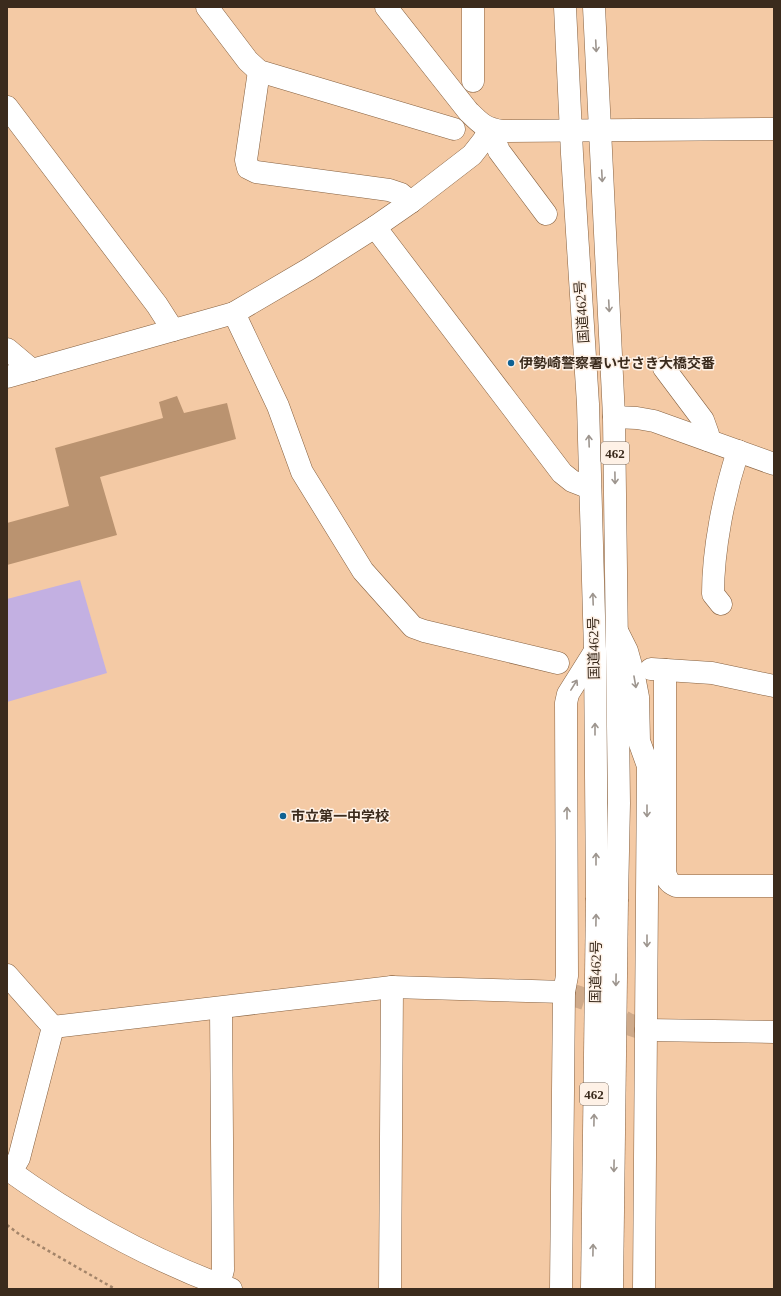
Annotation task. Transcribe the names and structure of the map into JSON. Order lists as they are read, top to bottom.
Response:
{
  "streets": {
    "main road": ["国道462号", "462"]
  },
  "places": ["伊勢崎警察署いせさき大橋交番", "市立第一中学校"]
}
